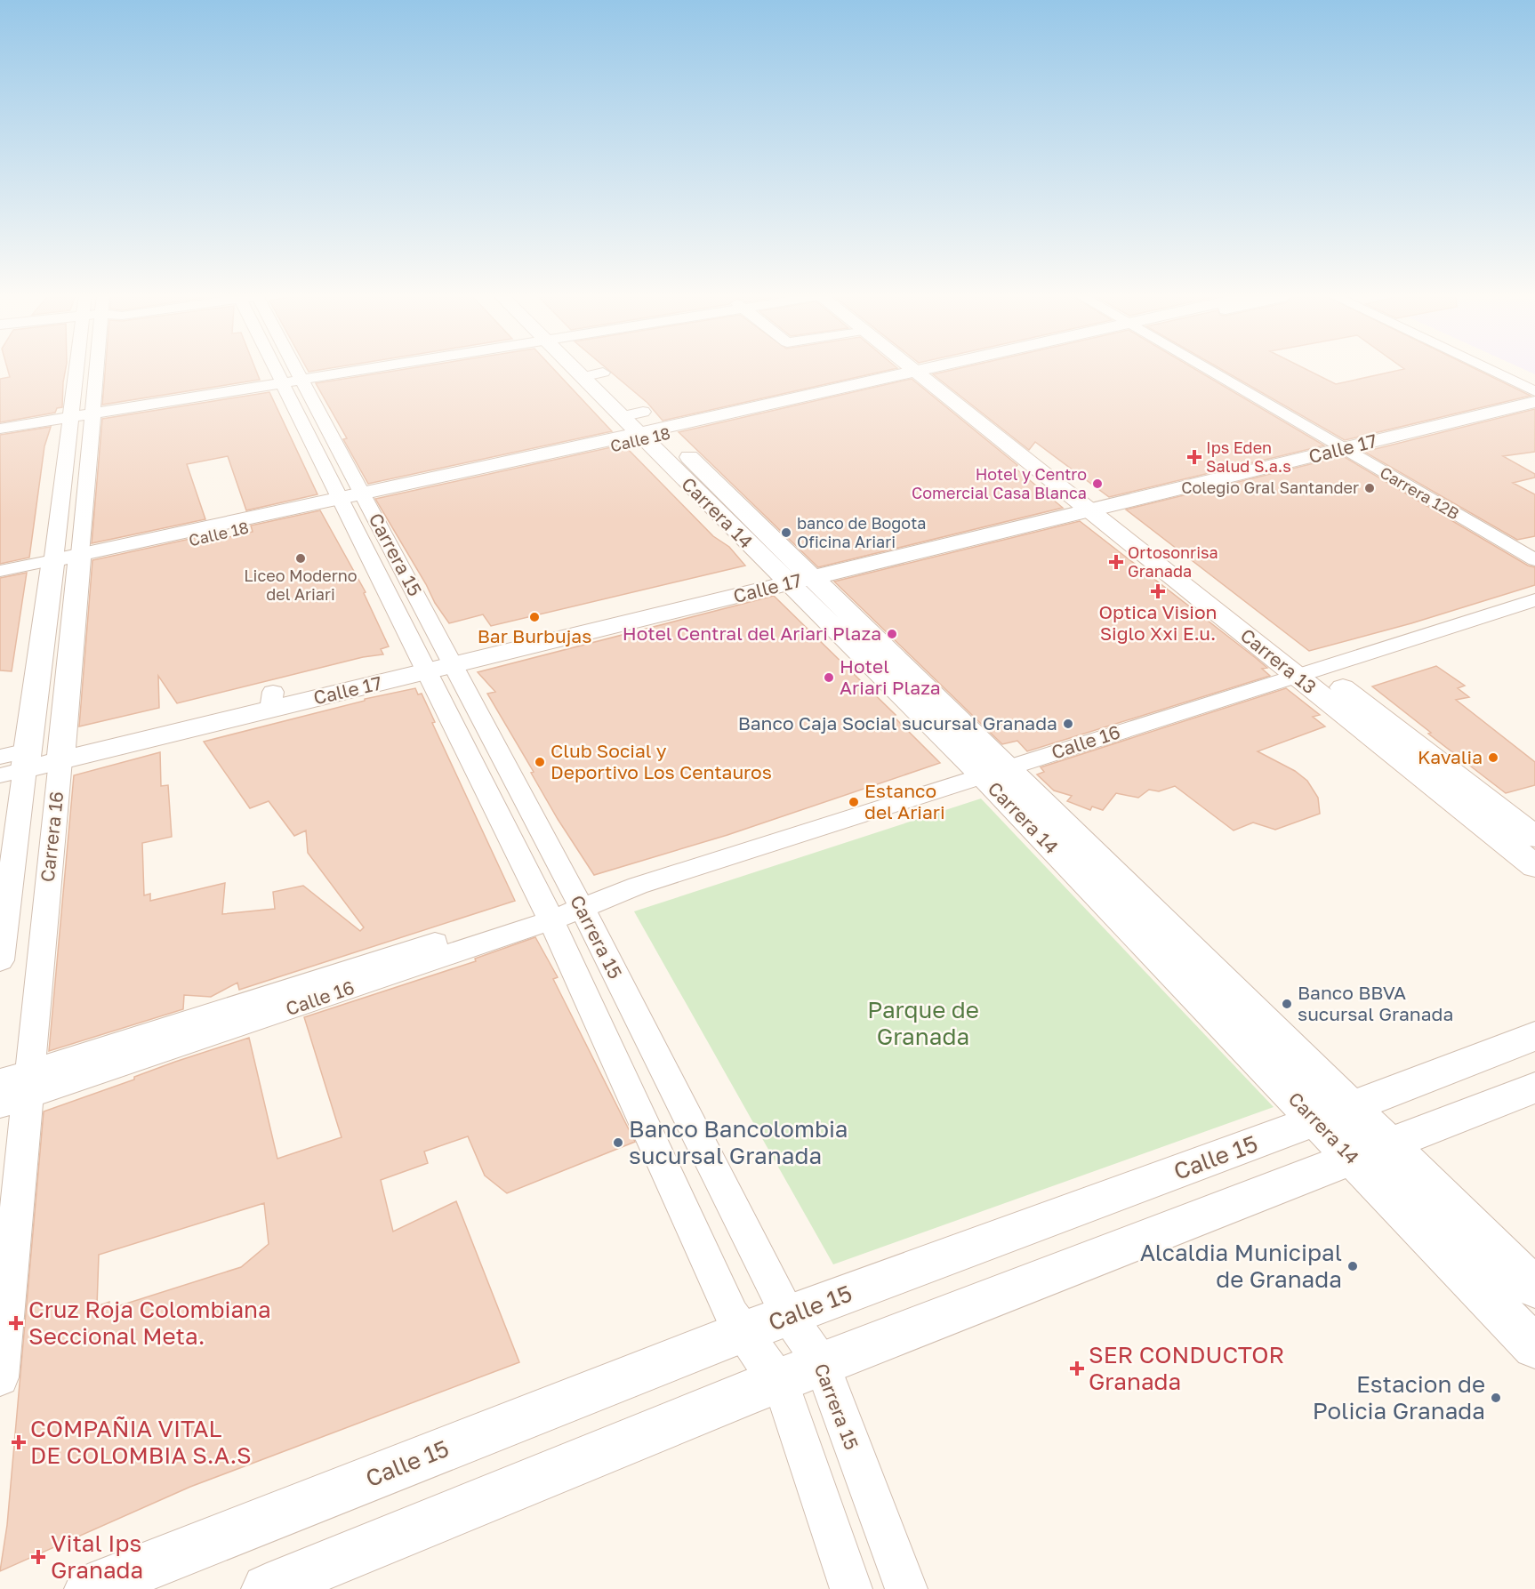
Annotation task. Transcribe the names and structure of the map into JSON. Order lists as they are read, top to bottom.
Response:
{
  "streets": {
    "street": [
      "Calle 18",
      "Calle 17",
      "Carrera 12B",
      "Carrera 14",
      "Carrera 15",
      "Carrera 13",
      "Calle 16",
      "Carrera 16",
      "Calle 15"
    ]
  },
  "crossings": [
    ["Calle 18", "Carrera 14"],
    ["Calle 18", "Carrera 15"],
    ["Calle 18", "Carrera 13"],
    ["Calle 18", "Carrera 16"],
    ["Calle 17", "Carrera 12B"],
    ["Calle 17", "Carrera 14"],
    ["Calle 17", "Carrera 15"],
    ["Calle 17", "Carrera 13"],
    ["Calle 17", "Carrera 16"],
    ["Carrera 14", "Calle 16"],
    ["Carrera 14", "Calle 15"],
    ["Carrera 15", "Calle 16"],
    ["Carrera 15", "Calle 15"],
    ["Carrera 13", "Calle 16"],
    ["Calle 16", "Carrera 16"]
  ],
  "parks": ["Parque de Granada"],
  "places": {
    "health": [
      "Ips Eden Salud S.a.s",
      "Ortosonrisa Granada",
      "Optica Vision Siglo Xxi E.u.",
      "Cruz Roja Colombiana Seccional Meta.",
      "SER CONDUCTOR Granada",
      "COMPAÑIA VITAL DE COLOMBIA S.A.S",
      "Vital Ips Granada"
    ],
    "other": [
      "Hotel y Centro Comercial Casa Blanca",
      "Colegio Gral Santander",
      "banco de Bogota Oficina Ariari",
      "Liceo Moderno del Ariari",
      "Bar Burbujas",
      "Hotel Central del Ariari Plaza",
      "Hotel Ariari Plaza",
      "Banco Caja Social sucursal Granada",
      "Kavalia",
      "Club Social y Deportivo Los Centauros",
      "Estanco del Ariari",
      "Banco BBVA sucursal Granada",
      "Banco Bancolombia sucursal Granada",
      "Alcaldia Municipal de Granada",
      "Estacion de Policia Granada"
    ]
  }
}
